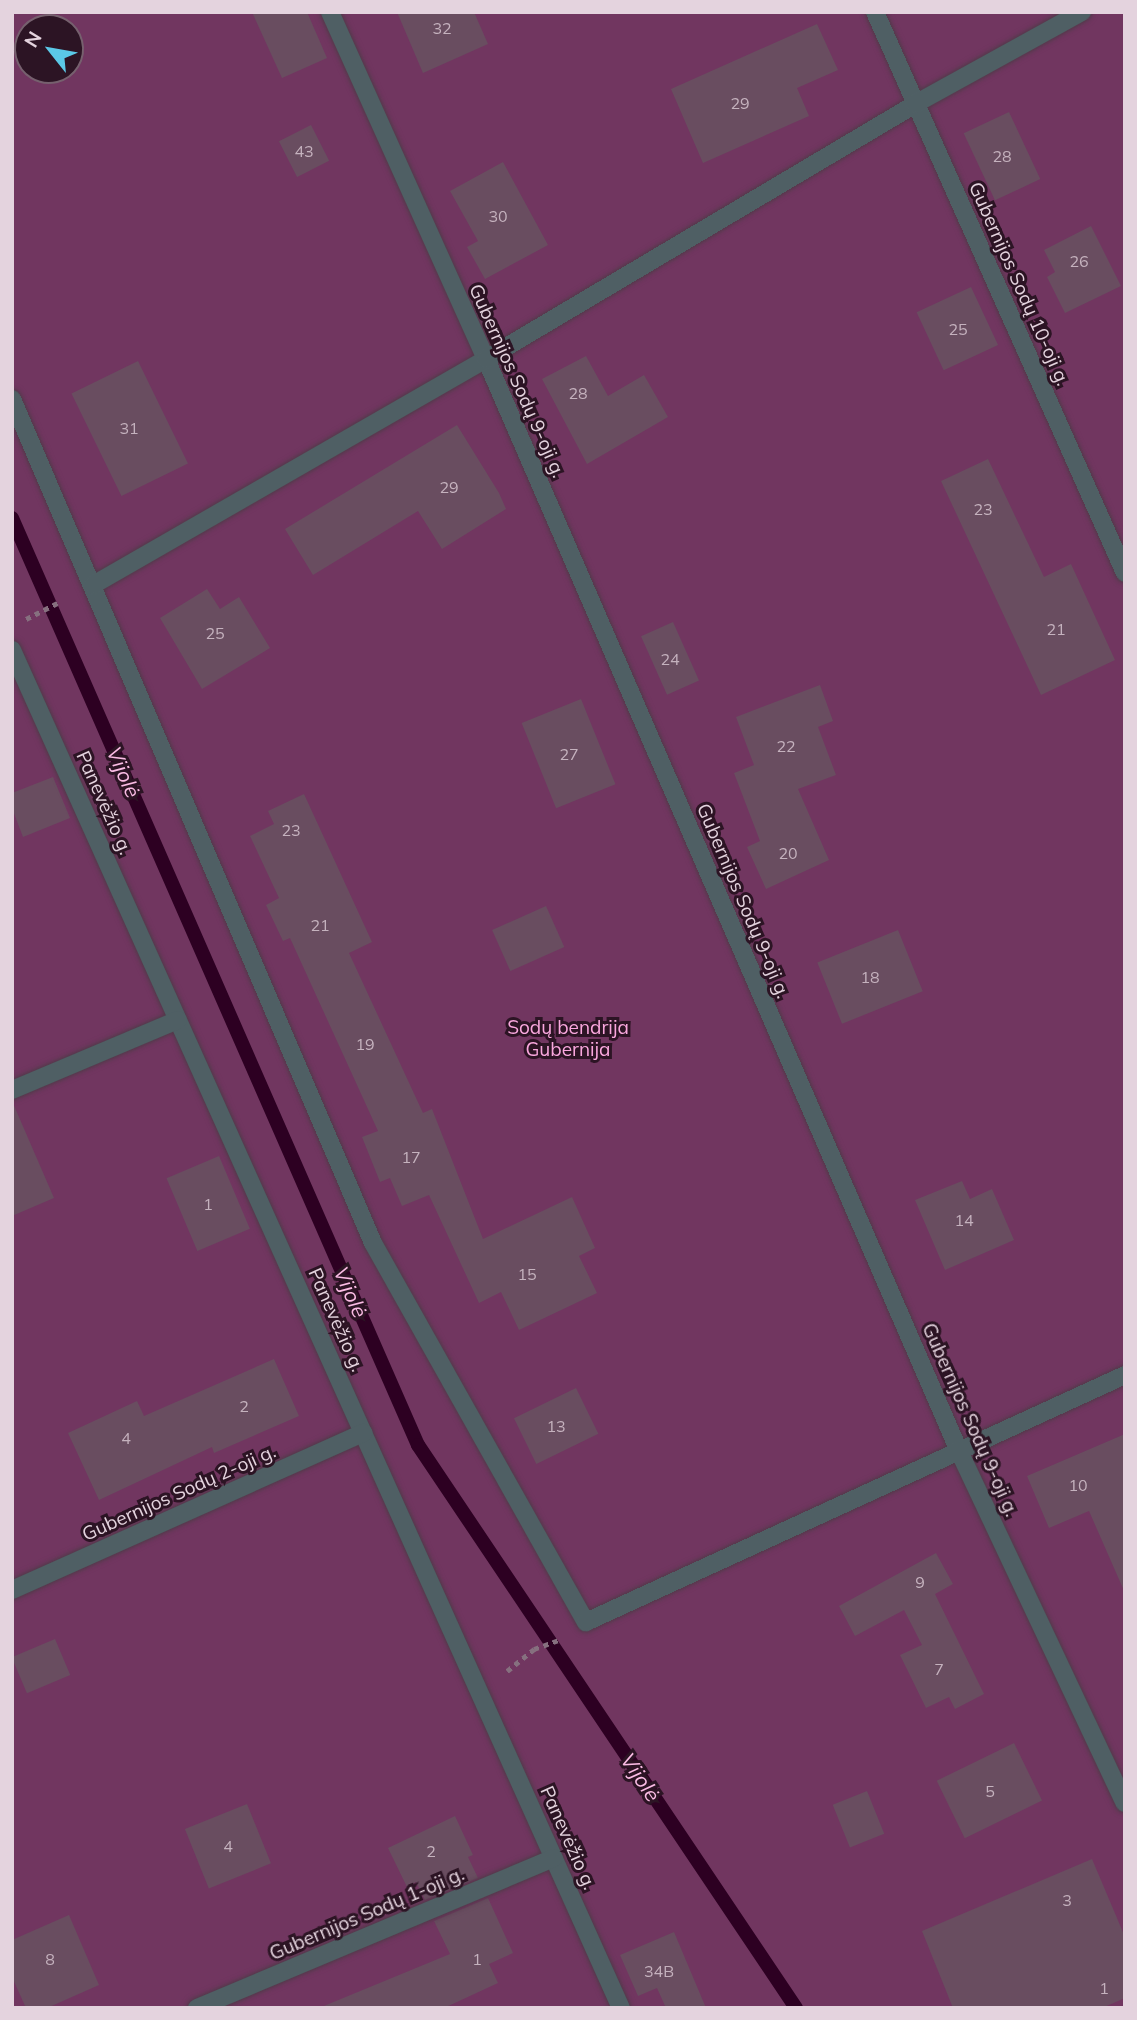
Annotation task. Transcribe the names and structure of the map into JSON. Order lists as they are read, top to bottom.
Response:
{
  "streets": {
    "street": [
      "Gubernijos Sodų 10-oji g.",
      "Gubernijos Sodų 9-oji g.",
      "Panevėžio g.",
      "Gubernijos Sodų 2-oji g.",
      "Gubernijos Sodų 1-oji g."
    ]
  },
  "crossings": [
    ["Panevėžio g.", "Gubernijos Sodų 2-oji g."],
    ["Panevėžio g.", "Gubernijos Sodų 1-oji g."]
  ],
  "water": ["Vijolė"],
  "parks": ["Sodų bendrija Gubernija"],
  "house_numbers": [
    "32",
    "29",
    "43",
    "28",
    "30",
    "26",
    "25",
    "28",
    "31",
    "29",
    "23",
    "21",
    "25",
    "24",
    "22",
    "27",
    "23",
    "20",
    "21",
    "18",
    "19",
    "17",
    "1",
    "14",
    "15",
    "2",
    "13",
    "4",
    "10",
    "9",
    "7",
    "5",
    "4",
    "2",
    "3",
    "8",
    "1",
    "34B",
    "1"
  ],
  "north": "top left"
}
